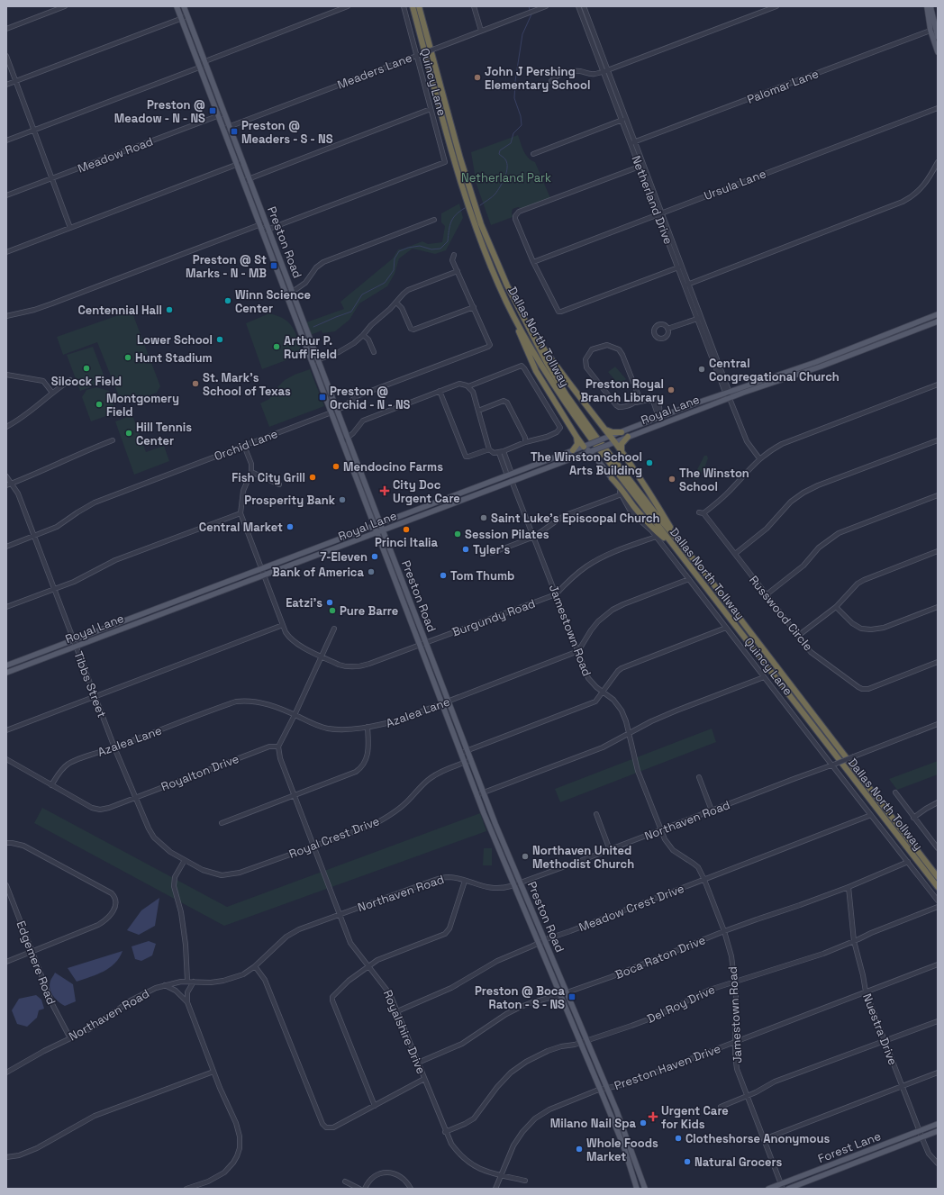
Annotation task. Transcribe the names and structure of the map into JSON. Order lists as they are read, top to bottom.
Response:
{
  "streets": {
    "highway": ["Dallas North Tollway"],
    "main road": [
      "Quincy Lane",
      "Preston Road",
      "Royal Lane",
      "Forest Lane"
    ],
    "street": [
      "Meaders Lane",
      "Palomar Lane",
      "Meadow Road",
      "Ursula Lane",
      "Netherland Drive",
      "Orchid Lane",
      "Russwood Circle",
      "Burgundy Road",
      "Jamestown Road",
      "Tibbs Street",
      "Azalea Lane",
      "Royalton Drive",
      "Northaven Road",
      "Royal Crest Drive",
      "Meadow Crest Drive",
      "Boca Raton Drive",
      "Edgemere Road",
      "Del Roy Drive",
      "Nuestra Drive",
      "Royalshire Drive",
      "Preston Haven Drive"
    ]
  },
  "crossings": [
    ["Meaders Lane", "Quincy Lane"],
    ["Meaders Lane", "Preston Road"],
    ["Quincy Lane", "Preston Road"],
    ["Quincy Lane", "Royal Lane"],
    ["Quincy Lane", "Burgundy Road"],
    ["Quincy Lane", "Northaven Road"],
    ["Quincy Lane", "Meadow Crest Drive"],
    ["Quincy Lane", "Boca Raton Drive"],
    ["Palomar Lane", "Netherland Drive"],
    ["Meadow Road", "Preston Road"],
    ["Ursula Lane", "Netherland Drive"],
    ["Netherland Drive", "Royal Lane"],
    ["Netherland Drive", "Russwood Circle"],
    ["Preston Road", "Royal Lane"],
    ["Preston Road", "Orchid Lane"],
    ["Preston Road", "Burgundy Road"],
    ["Preston Road", "Azalea Lane"],
    ["Preston Road", "Northaven Road"],
    ["Preston Road", "Royal Crest Drive"],
    ["Preston Road", "Meadow Crest Drive"],
    ["Preston Road", "Boca Raton Drive"],
    ["Preston Road", "Del Roy Drive"],
    ["Preston Road", "Preston Haven Drive"],
    ["Royal Lane", "Burgundy Road"],
    ["Royal Lane", "Jamestown Road"],
    ["Royal Lane", "Tibbs Street"],
    ["Orchid Lane", "Tibbs Street"],
    ["Burgundy Road", "Jamestown Road"],
    ["Jamestown Road", "Azalea Lane"],
    ["Jamestown Road", "Northaven Road"],
    ["Jamestown Road", "Meadow Crest Drive"],
    ["Jamestown Road", "Boca Raton Drive"],
    ["Jamestown Road", "Del Roy Drive"],
    ["Jamestown Road", "Preston Haven Drive"],
    ["Jamestown Road", "Forest Lane"],
    ["Tibbs Street", "Azalea Lane"],
    ["Tibbs Street", "Royalton Drive"],
    ["Tibbs Street", "Royal Crest Drive"],
    ["Azalea Lane", "Royalton Drive"],
    ["Royalton Drive", "Royalshire Drive"],
    ["Northaven Road", "Edgemere Road"],
    ["Northaven Road", "Royalshire Drive"],
    ["Royal Crest Drive", "Royalshire Drive"],
    ["Meadow Crest Drive", "Royalshire Drive"],
    ["Boca Raton Drive", "Nuestra Drive"],
    ["Boca Raton Drive", "Royalshire Drive"],
    ["Del Roy Drive", "Nuestra Drive"],
    ["Del Roy Drive", "Royalshire Drive"],
    ["Nuestra Drive", "Preston Haven Drive"],
    ["Nuestra Drive", "Forest Lane"],
    ["Royalshire Drive", "Preston Haven Drive"]
  ],
  "parks": ["Netherland Park"],
  "places": {
    "other": [
      "John J Pershing Elementary School",
      "Winn Science Center",
      "Centennial Hall",
      "Lower School",
      "Arthur P. Ruff Field",
      "Hunt Stadium",
      "Silcock Field",
      "Central Congregational Church",
      "St. Mark's School of Texas",
      "Preston Royal Branch Library",
      "Montgomery Field",
      "Hill Tennis Center",
      "The Winston School Arts Building",
      "Mendocino Farms",
      "Fish City Grill",
      "The Winston School",
      "Prosperity Bank",
      "Saint Luke's Episcopal Church",
      "Central Market",
      "Princi Italia",
      "Session Pilates",
      "Tyler's",
      "7-Eleven",
      "Bank of America",
      "Tom Thumb",
      "Eatzi’s",
      "Pure Barre",
      "Northaven United Methodist Church",
      "Milano Nail Spa",
      "Clotheshorse Anonymous",
      "Whole Foods Market",
      "Natural Grocers"
    ],
    "transit": [
      "Preston @ Meadow - N - NS",
      "Preston @ Meaders - S - NS",
      "Preston @ St Marks - N - MB",
      "Preston @ Orchid - N - NS",
      "Preston @ Boca Raton - S - NS"
    ],
    "health": ["City Doc Urgent Care", "Urgent Care for Kids"]
  }
}
